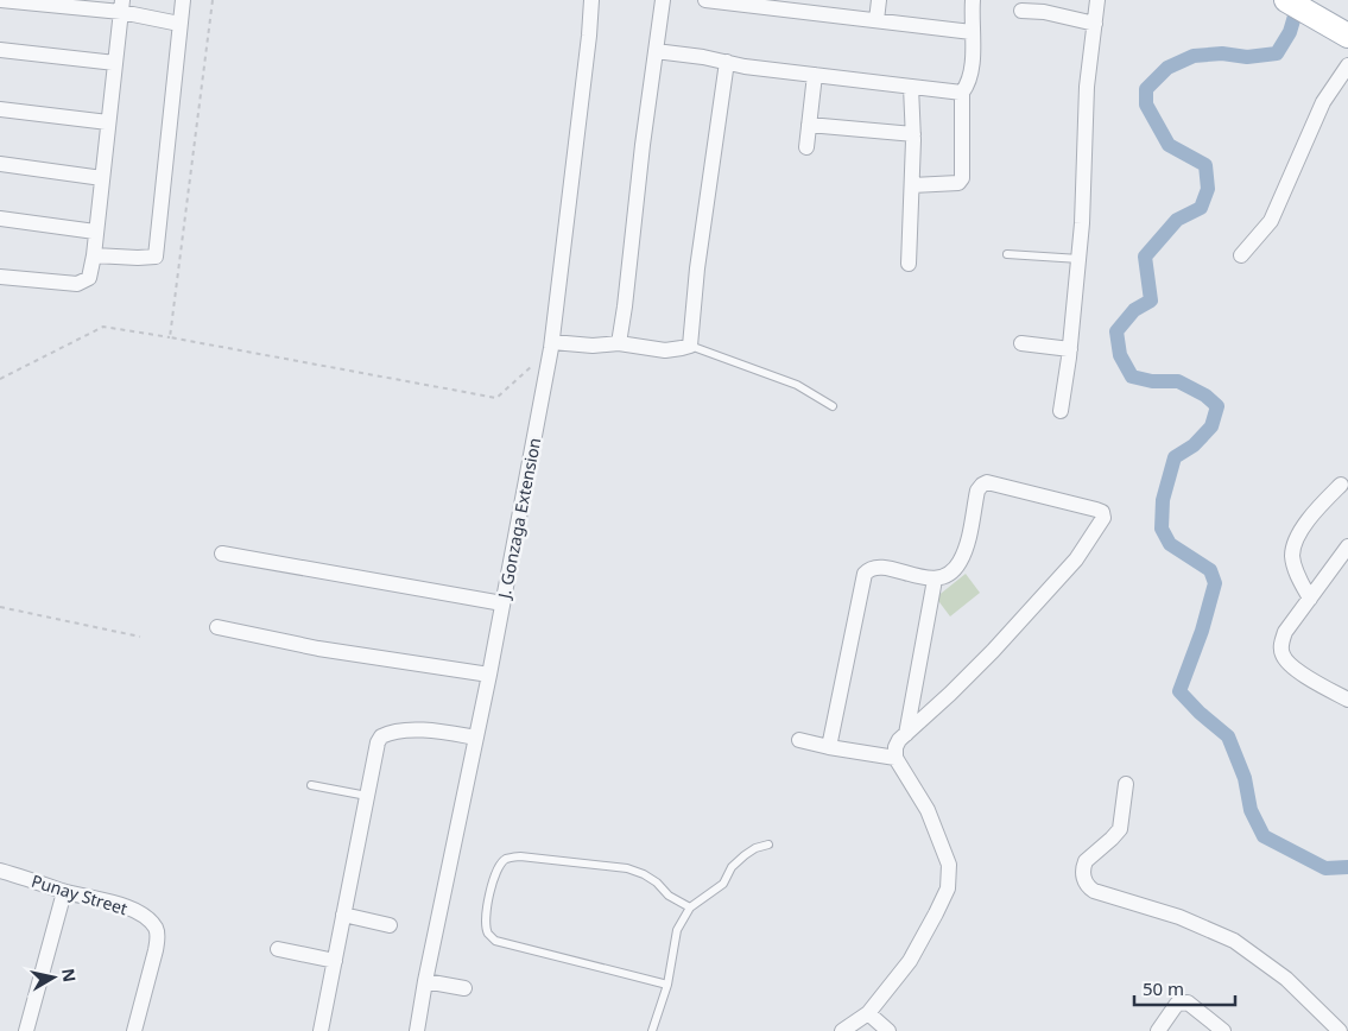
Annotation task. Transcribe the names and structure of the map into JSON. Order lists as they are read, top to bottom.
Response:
{
  "streets": {
    "street": ["J. Gonzaga Extension", "Punay Street"]
  },
  "scale_bar": "50 m",
  "north": "right"
}
